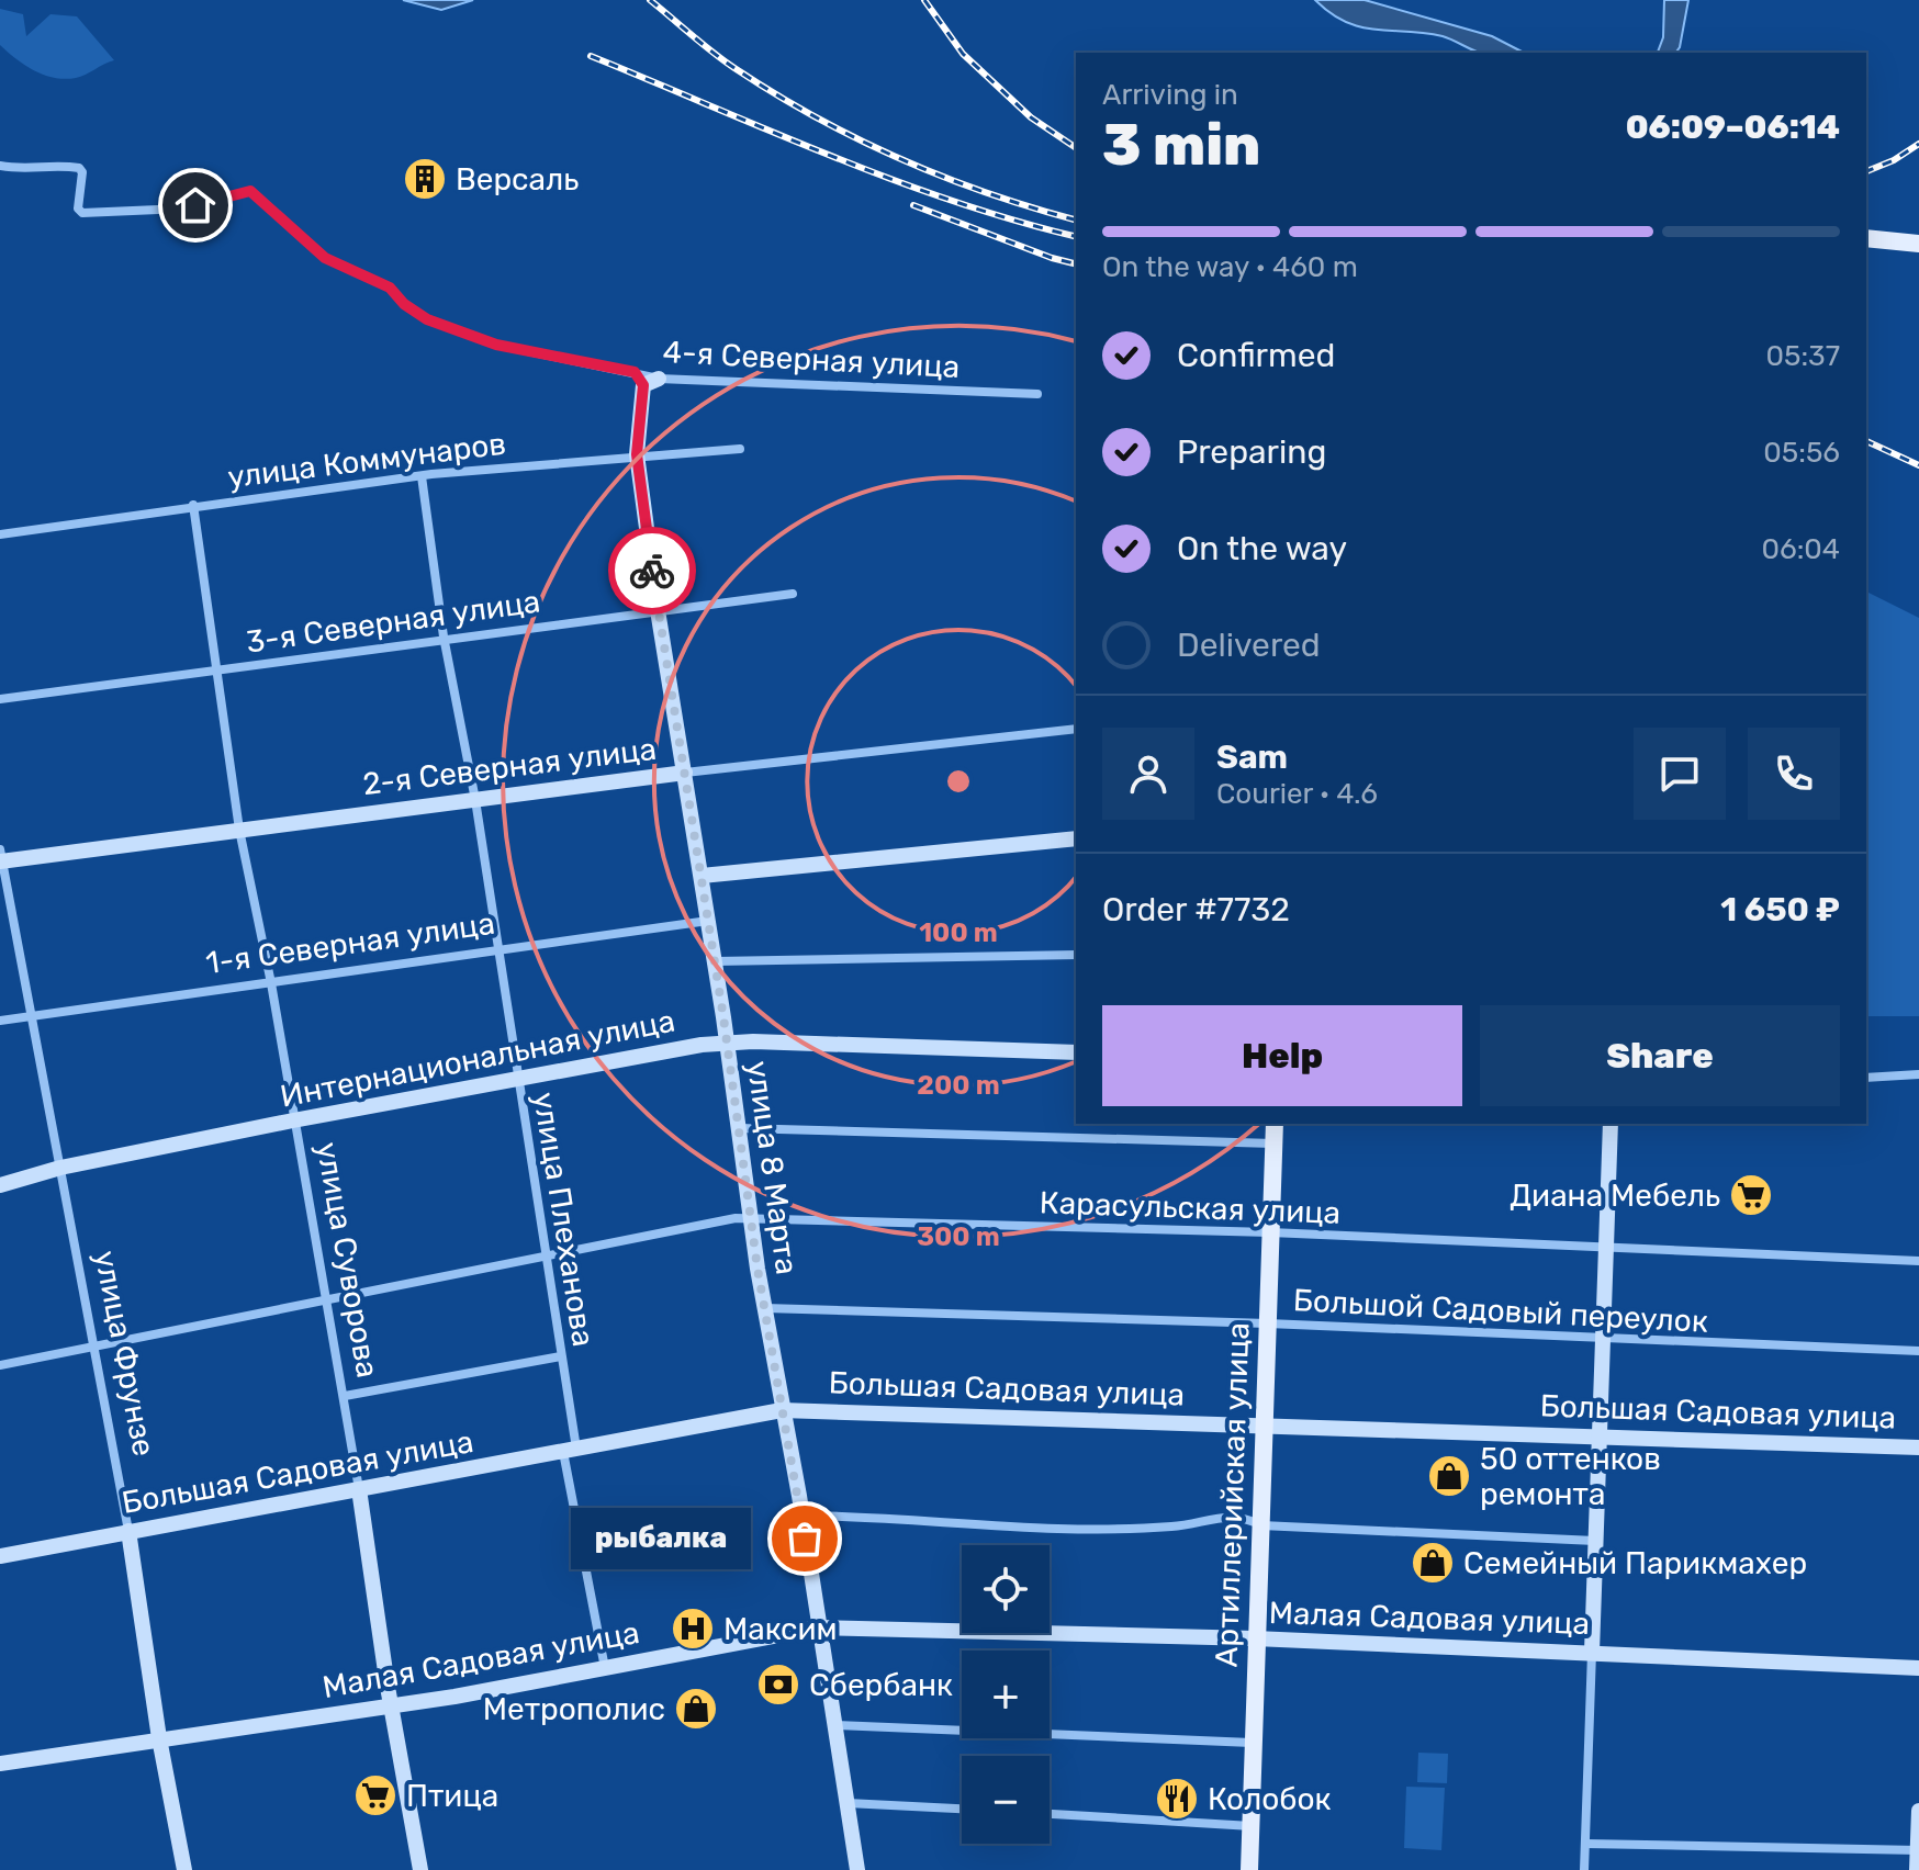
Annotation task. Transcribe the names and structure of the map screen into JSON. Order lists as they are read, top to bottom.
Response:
{
  "streets": {
    "main road": ["Артиллерийская улица"],
    "street": [
      "4-я Северная улица",
      "улица Коммунаров",
      "3-я Северная улица",
      "2-я Северная улица",
      "1-я Северная улица",
      "Интернациональная улица",
      "улица 8 Марта",
      "Карасульская улица",
      "улица Плеханова",
      "улица Суворова",
      "Большой Садовый переулок",
      "улица Фрунзе",
      "Большая Садовая улица",
      "Малая Садовая улица"
    ]
  },
  "crossings": [
    ["4-я Северная улица", "улица 8 Марта"],
    ["улица Коммунаров", "улица 8 Марта"],
    ["улица Коммунаров", "улица Плеханова"],
    ["улица Коммунаров", "улица Суворова"],
    ["3-я Северная улица", "улица 8 Марта"],
    ["3-я Северная улица", "улица Плеханова"],
    ["3-я Северная улица", "улица Суворова"],
    ["2-я Северная улица", "улица 8 Марта"],
    ["2-я Северная улица", "улица Плеханова"],
    ["2-я Северная улица", "улица Суворова"],
    ["2-я Северная улица", "улица Фрунзе"],
    ["1-я Северная улица", "улица 8 Марта"],
    ["1-я Северная улица", "улица Плеханова"],
    ["1-я Северная улица", "улица Суворова"],
    ["1-я Северная улица", "улица Фрунзе"],
    ["Интернациональная улица", "улица 8 Марта"],
    ["Интернациональная улица", "улица Плеханова"],
    ["Интернациональная улица", "улица Суворова"],
    ["Интернациональная улица", "улица Фрунзе"],
    ["улица 8 Марта", "Карасульская улица"],
    ["улица 8 Марта", "Большой Садовый переулок"],
    ["улица 8 Марта", "Большая Садовая улица"],
    ["улица 8 Марта", "Малая Садовая улица"],
    ["Карасульская улица", "улица Плеханова"],
    ["Карасульская улица", "улица Суворова"],
    ["Карасульская улица", "улица Фрунзе"],
    ["Карасульская улица", "Артиллерийская улица"],
    ["улица Плеханова", "Большая Садовая улица"],
    ["улица Плеханова", "Малая Садовая улица"],
    ["улица Суворова", "Большая Садовая улица"],
    ["улица Суворова", "Малая Садовая улица"],
    ["Большой Садовый переулок", "Артиллерийская улица"],
    ["улица Фрунзе", "Большая Садовая улица"],
    ["улица Фрунзе", "Малая Садовая улица"],
    ["Большая Садовая улица", "Артиллерийская улица"],
    ["Артиллерийская улица", "Малая Садовая улица"]
  ],
  "places": {
    "building": ["Версаль"],
    "supermarket": ["Диана Мебель", "Птица"],
    "shop": ["50 оттенков ремонта", "Семейный Парикмахер", "Метрополис"],
    "other": ["рыбалка"],
    "hospital": ["Максим"],
    "bank": ["Сбербанк"],
    "restaurant": ["Колобок"]
  },
  "page": {
    "heading": ["3 min", "Arriving in", "06:09–06:14"],
    "panel": [
      "Sam",
      "Courier · 4.6",
      "Order #7732",
      "1 650 ₽"
    ],
    "bar": "On the way · 460 m",
    "list": [
      ["Confirmed", "05:37"],
      ["Preparing", "05:56"],
      ["On the way", "06:04"],
      "Delivered"
    ],
    "buttons": ["Help", "Share"],
    "bubble": "рыбалка",
    "map_buttons": ["+", "−"]
  },
  "rings": ["100 m", "200 m", "300 m"]
}
